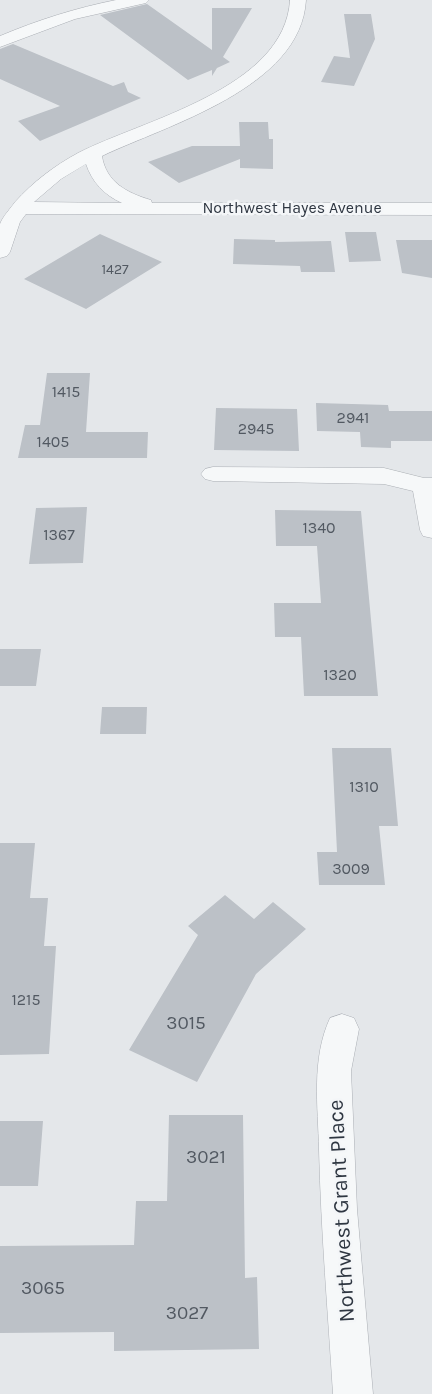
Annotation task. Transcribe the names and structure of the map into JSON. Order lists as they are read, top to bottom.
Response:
{
  "streets": {
    "street": ["Northwest Hayes Avenue", "Northwest Grant Place"]
  },
  "house_numbers": [
    "1427",
    "1415",
    "2941",
    "2945",
    "1405",
    "1340",
    "1367",
    "1320",
    "1310",
    "3009",
    "1215",
    "3015",
    "3021",
    "3065",
    "3027"
  ]
}
